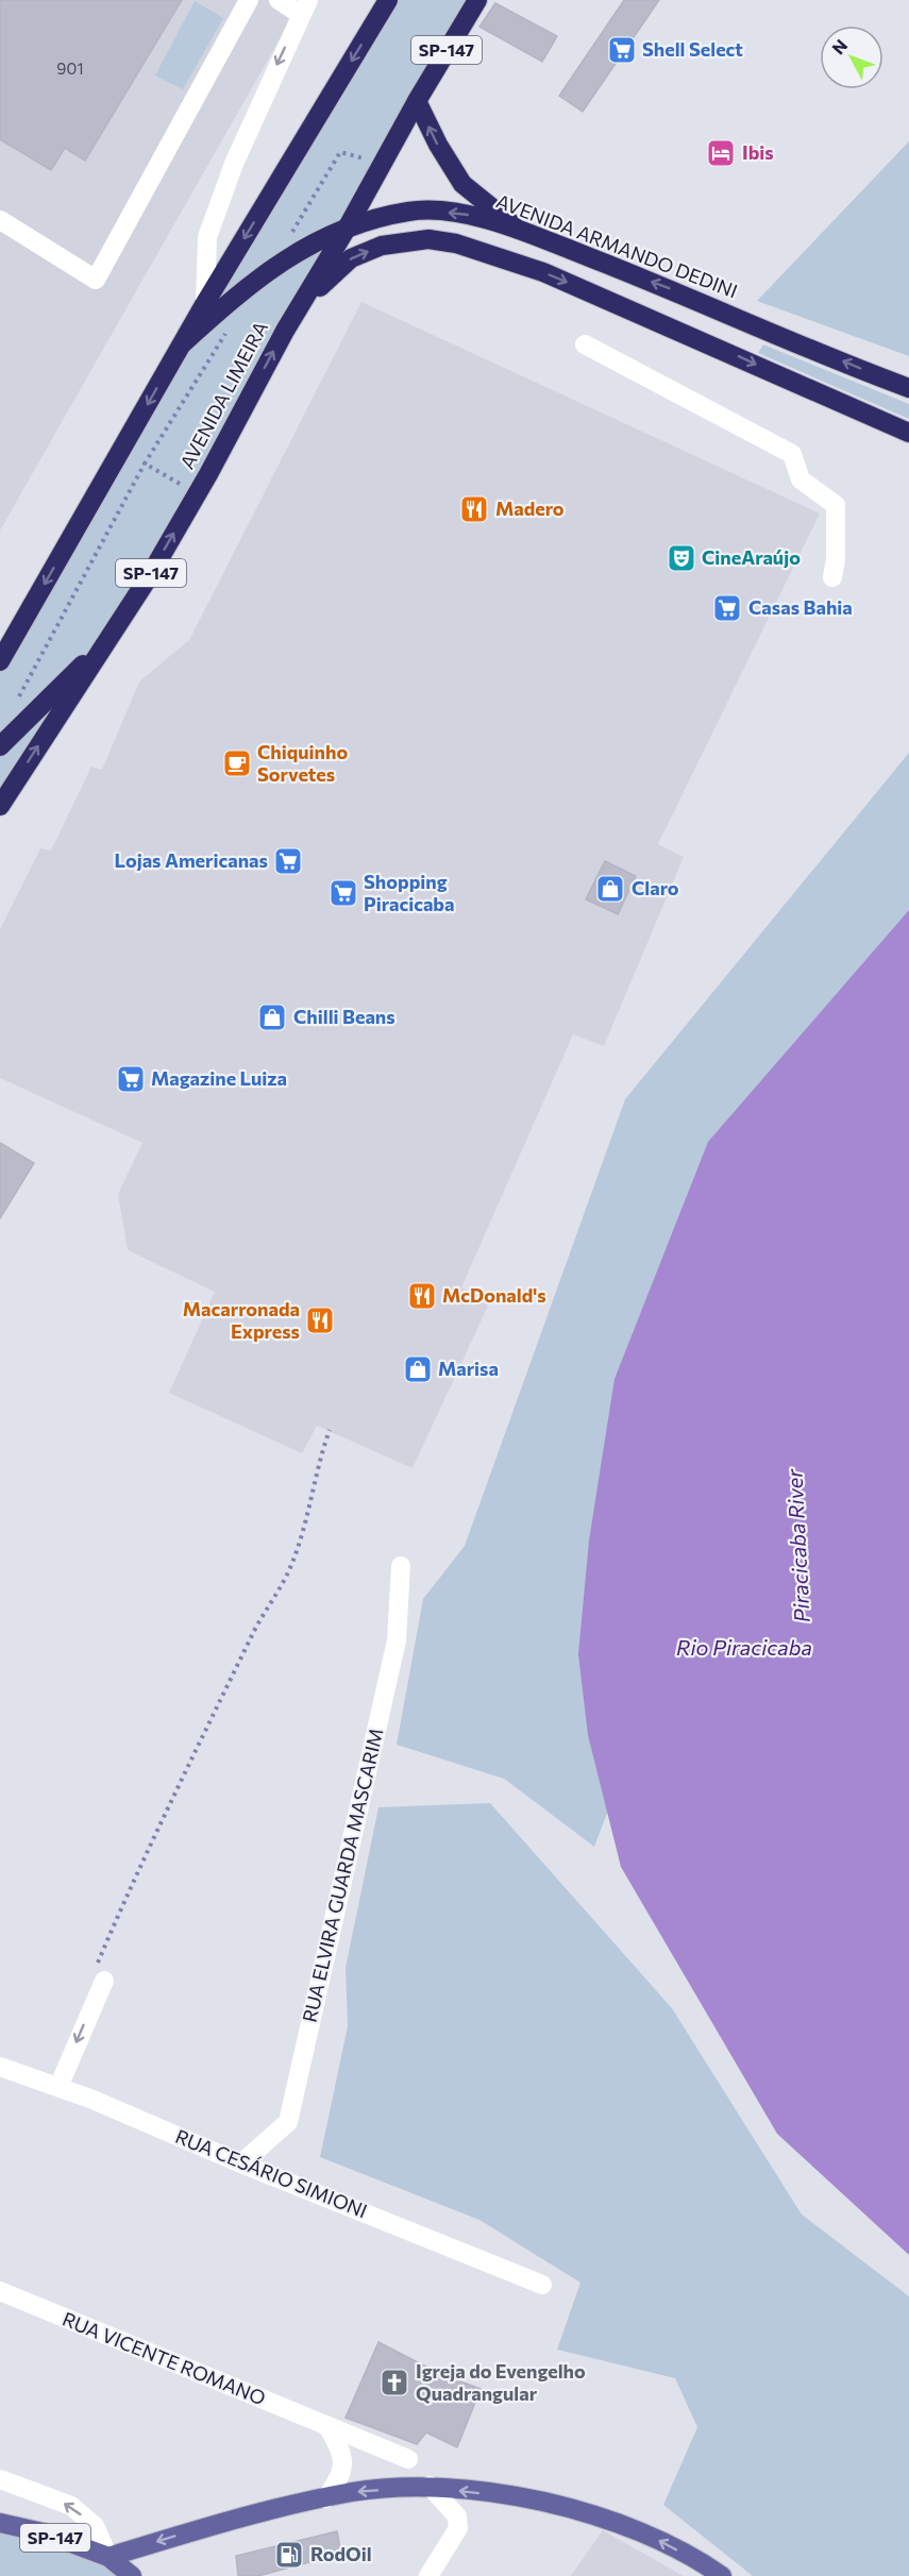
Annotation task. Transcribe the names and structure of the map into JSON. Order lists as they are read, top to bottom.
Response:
{
  "streets": {
    "highway": ["SP-147", "AVENIDA ARMANDO DEDINI", "AVENIDA LIMEIRA"],
    "street": ["RUA ELVIRA GUARDA MASCARIM", "RUA CESÁRIO SIMIONI", "RUA VICENTE ROMANO"]
  },
  "crossings": [
    ["AVENIDA ARMANDO DEDINI", "AVENIDA LIMEIRA"],
    ["RUA ELVIRA GUARDA MASCARIM", "RUA CESÁRIO SIMIONI"]
  ],
  "one_way": ["AVENIDA ARMANDO DEDINI"],
  "water": ["Piracicaba River", "Rio Piracicaba"],
  "places": {
    "supermarket": [
      "Shell Select",
      "Casas Bahia",
      "Lojas Americanas",
      "Shopping Piracicaba",
      "Magazine Luiza"
    ],
    "hotel": ["Ibis"],
    "restaurant": ["Madero", "McDonald's", "Macarronada Express"],
    "theatre": ["CineAraújo"],
    "cafe": ["Chiquinho Sorvetes"],
    "shop": ["Claro", "Chilli Beans", "Marisa"],
    "church": ["Igreja do Evengelho Quadrangular"],
    "fuel station": ["RodOil"]
  },
  "house_numbers": ["901"],
  "north": "top left"
}
